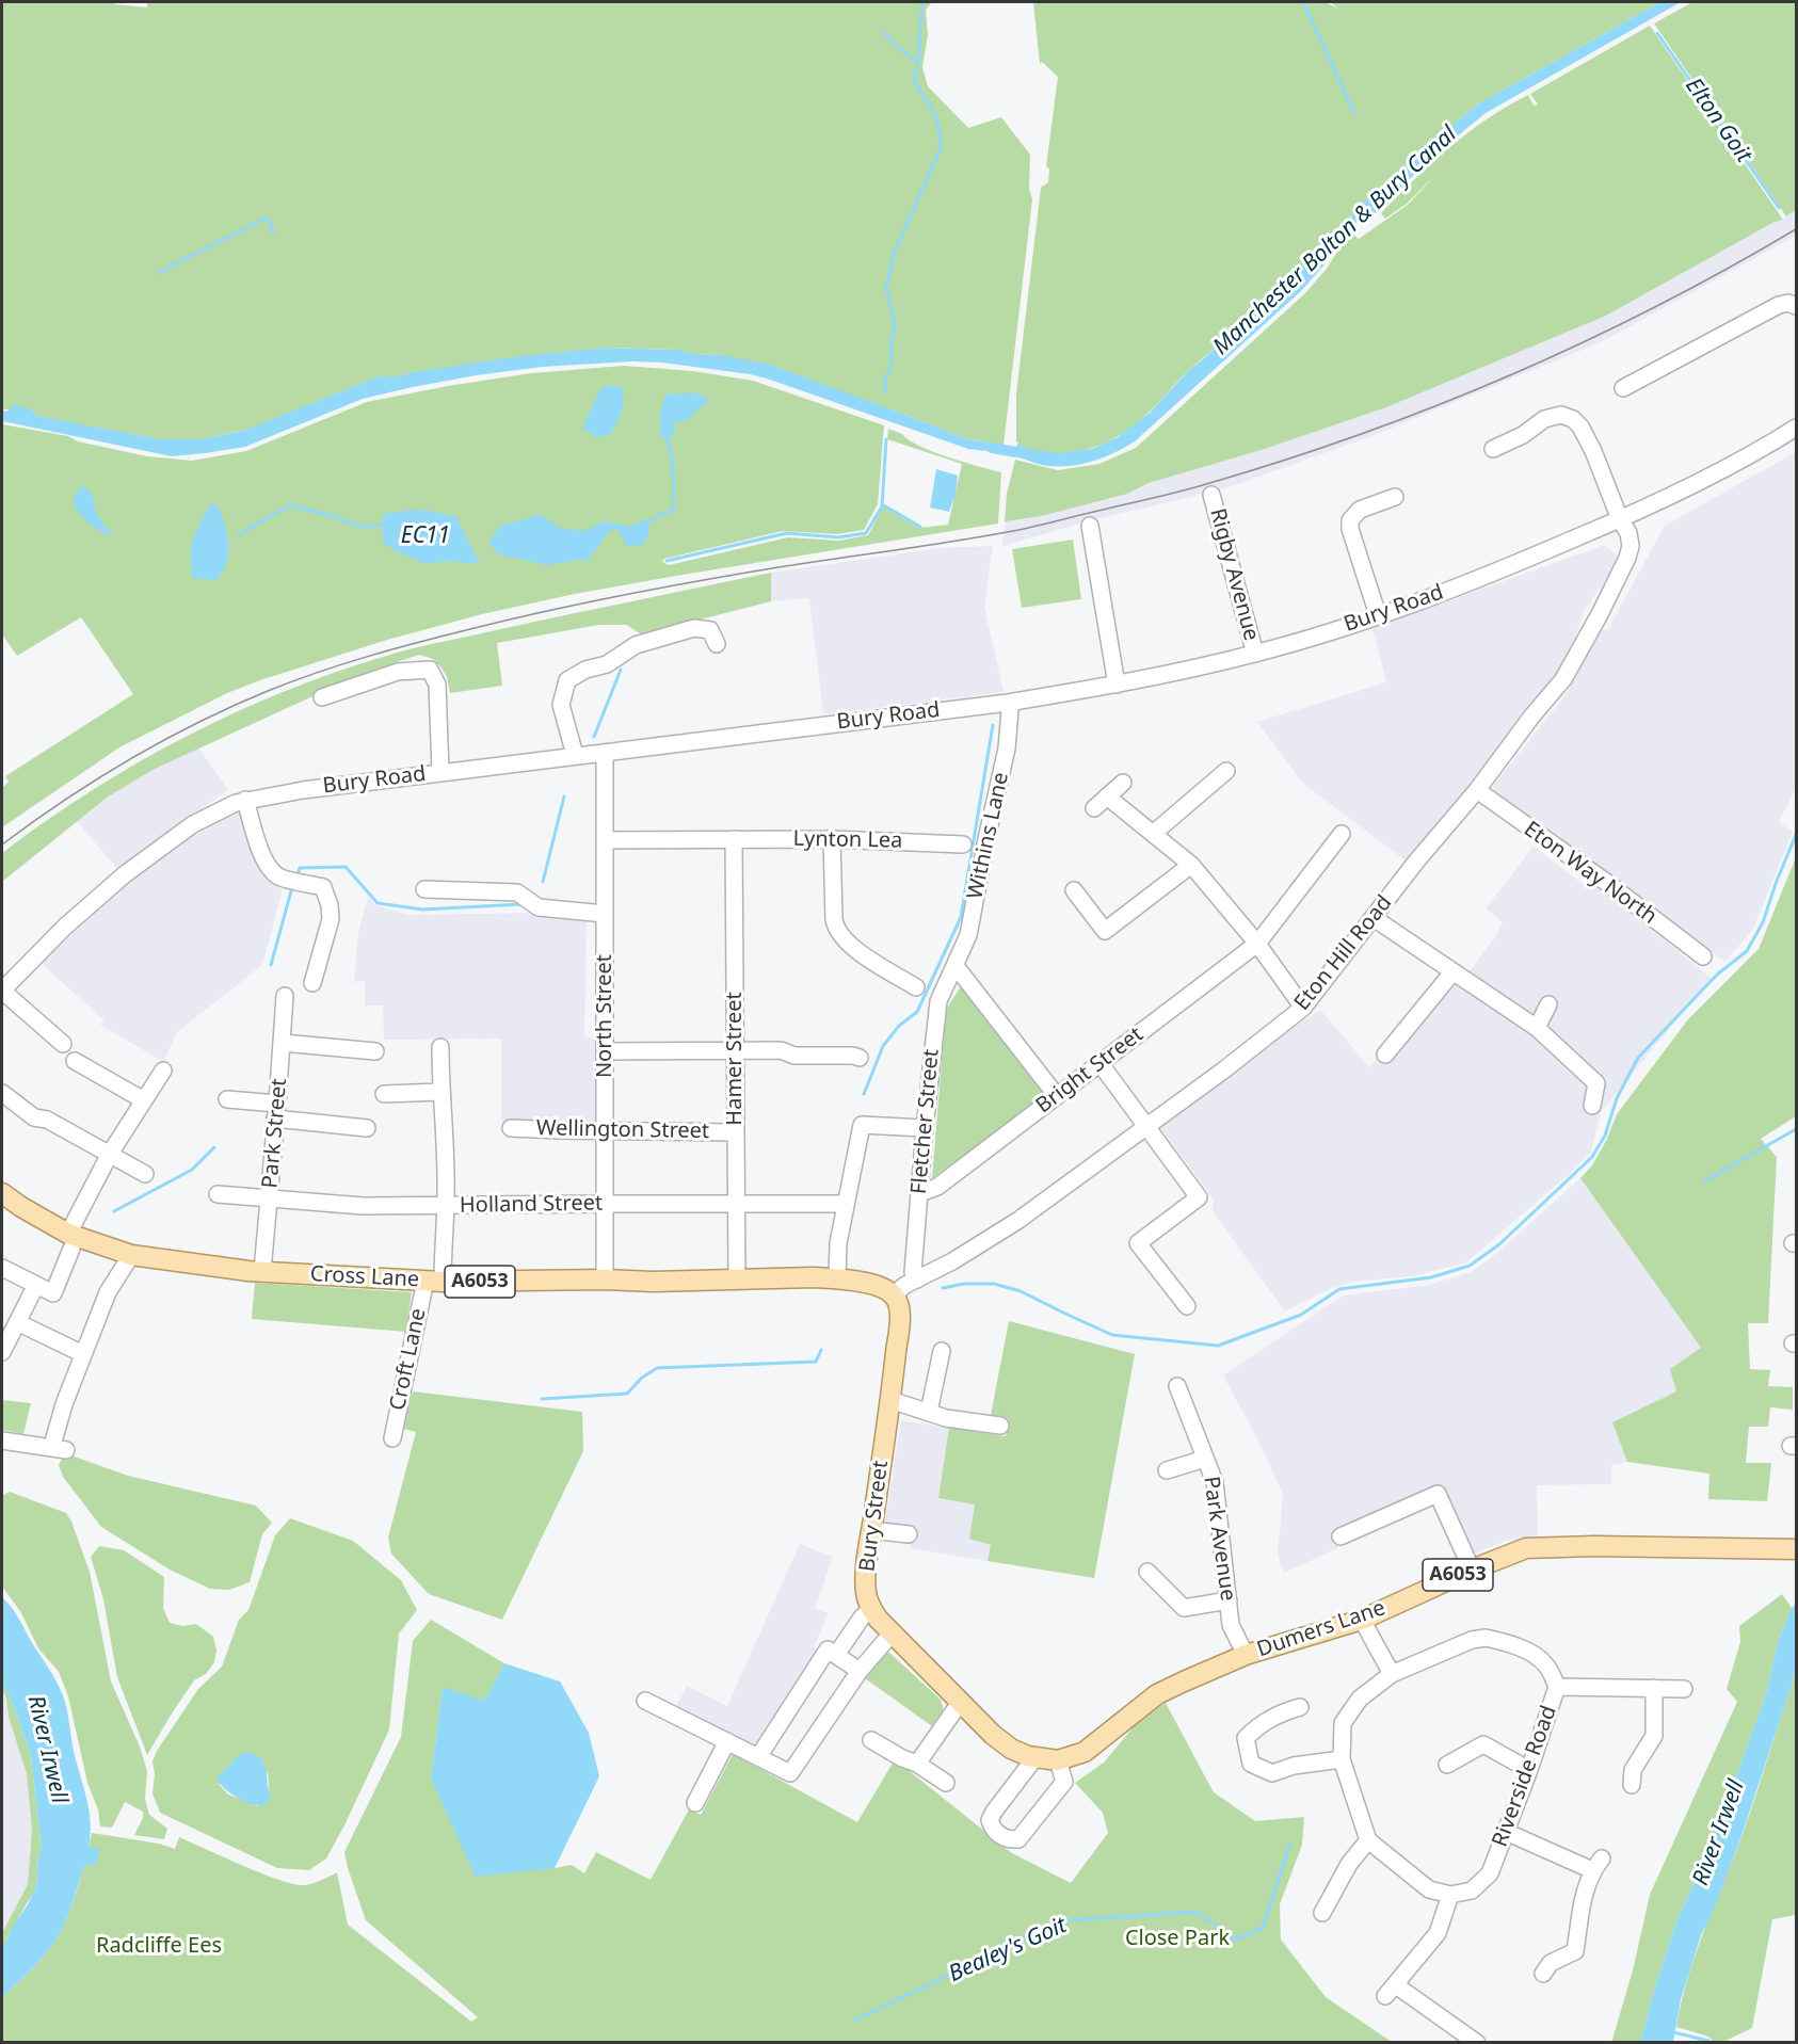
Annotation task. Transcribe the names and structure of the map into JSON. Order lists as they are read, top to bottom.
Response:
{
  "streets": {
    "main road": [
      "Cross Lane",
      "A6053",
      "Bury Street",
      "Dumers Lane"
    ],
    "street": [
      "Rigby Avenue",
      "Bury Road",
      "Withins Lane",
      "Lynton Lea",
      "Eton Way North",
      "Eton Hill Road",
      "North Street",
      "Hamer Street",
      "Bright Street",
      "Fletcher Street",
      "Wellington Street",
      "Park Street",
      "Holland Street",
      "Croft Lane",
      "Park Avenue",
      "Riverside Road"
    ]
  },
  "crossings": [
    ["Rigby Avenue", "Bury Road"],
    ["Bury Road", "Withins Lane"],
    ["Bury Road", "Eton Hill Road"],
    ["Bury Road", "North Street"],
    ["Withins Lane", "Fletcher Street"],
    ["Lynton Lea", "North Street"],
    ["Lynton Lea", "Hamer Street"],
    ["Eton Way North", "Eton Hill Road"],
    ["Eton Hill Road", "Fletcher Street"],
    ["Eton Hill Road", "Cross Lane"],
    ["Eton Hill Road", "Bury Street"],
    ["North Street", "Wellington Street"],
    ["North Street", "Holland Street"],
    ["North Street", "Cross Lane"],
    ["Hamer Street", "Wellington Street"],
    ["Hamer Street", "Holland Street"],
    ["Hamer Street", "Cross Lane"],
    ["Bright Street", "Fletcher Street"],
    ["Park Street", "Holland Street"],
    ["Park Street", "Cross Lane"],
    ["Holland Street", "Croft Lane"],
    ["Cross Lane", "A6053"],
    ["Cross Lane", "Croft Lane"],
    ["Cross Lane", "Bury Street"],
    ["A6053", "Bury Street"],
    ["A6053", "Dumers Lane"],
    ["Park Avenue", "Dumers Lane"]
  ],
  "water": [
    "Elton Goit",
    "Manchester Bolton & Bury Canal",
    "EC11",
    "River Irwell",
    "Bealey's Goit"
  ],
  "parks": ["Close Park", "Radcliffe Ees"]
}
